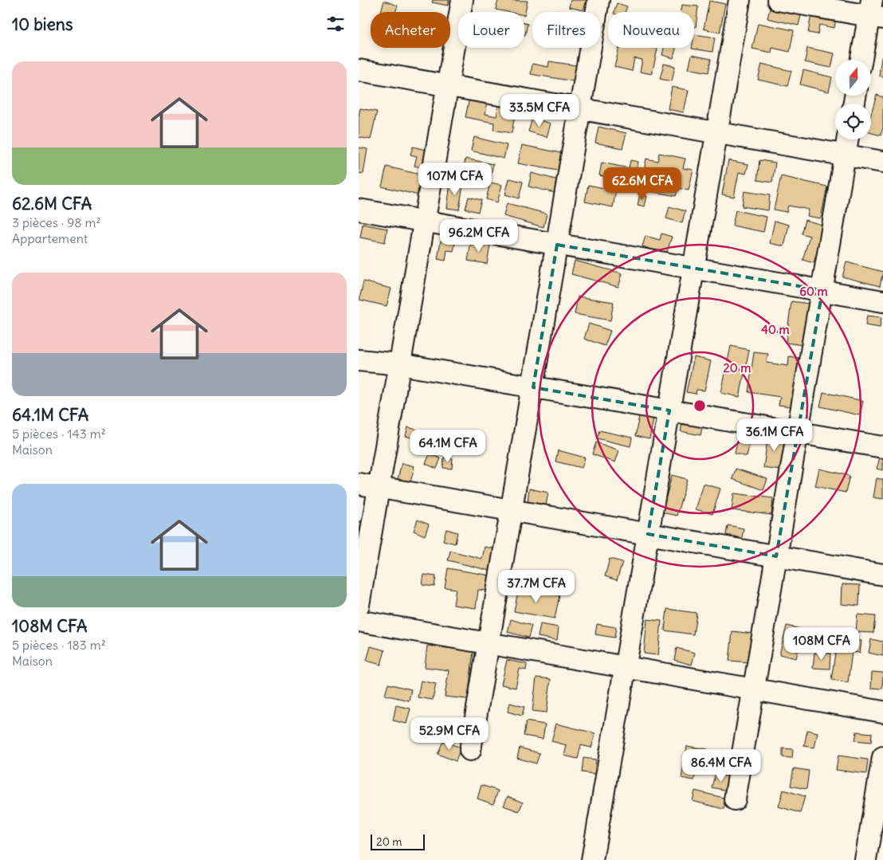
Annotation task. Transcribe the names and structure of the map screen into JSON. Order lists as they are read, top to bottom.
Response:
{
  "scale_bar": "20 m",
  "north": "top",
  "page": {
    "heading": "10 biens",
    "chip": [
      "Acheter",
      "Louer",
      "Filtres",
      "Nouveau"
    ],
    "list": [
      {
        "name": "62.6M CFA",
        "note": "3 pièces · 98 m² · Appartement"
      },
      {
        "name": "64.1M CFA",
        "note": "5 pièces · 143 m² · Maison"
      },
      {
        "name": "108M CFA",
        "note": "5 pièces · 183 m² · Maison"
      }
    ],
    "price": [
      "33.5M CFA",
      "107M CFA",
      "62.6M CFA",
      "96.2M CFA",
      "36.1M CFA",
      "64.1M CFA",
      "37.7M CFA",
      "108M CFA",
      "52.9M CFA",
      "86.4M CFA"
    ],
    "scale": "20 m"
  },
  "rings": ["60 m", "40 m", "20 m"]
}
